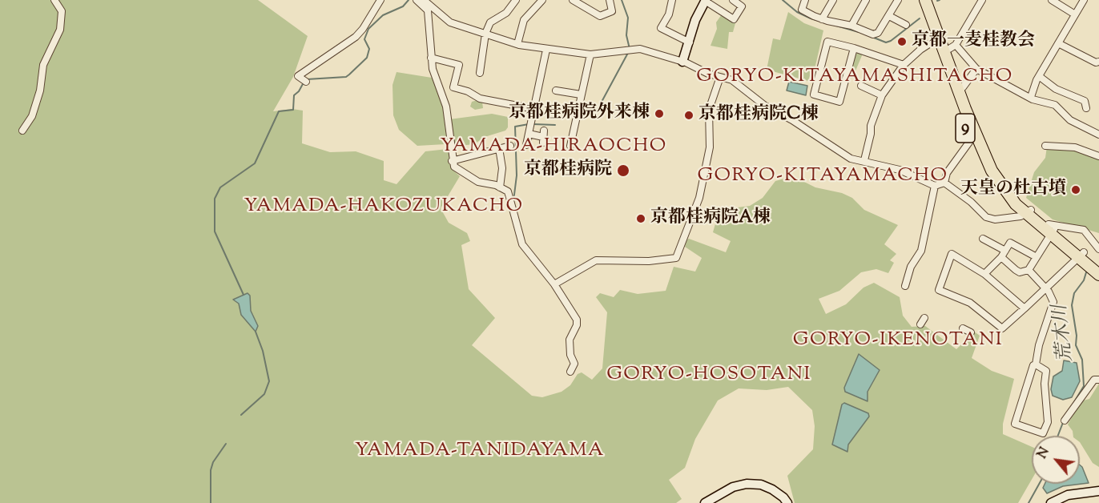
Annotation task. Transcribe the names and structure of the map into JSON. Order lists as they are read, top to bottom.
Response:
{
  "streets": {
    "highway": ["9"]
  },
  "districts": [
    "GORYO-KITAYAMASHITACHO",
    "YAMADA-HIRAOCHO",
    "GORYO-KITAYAMACHO",
    "YAMADA-HAKOZUKACHO",
    "GORYO-IKENOTANI",
    "GORYO-HOSOTANI",
    "YAMADA-TANIDAYAMA"
  ],
  "water": ["荒木川"],
  "places": [
    "京都一麦桂教会",
    "京都桂病院外来棟",
    "京都桂病院C棟",
    "京都桂病院",
    "天皇の杜古墳",
    "京都桂病院A棟"
  ],
  "north": "top left"
}
